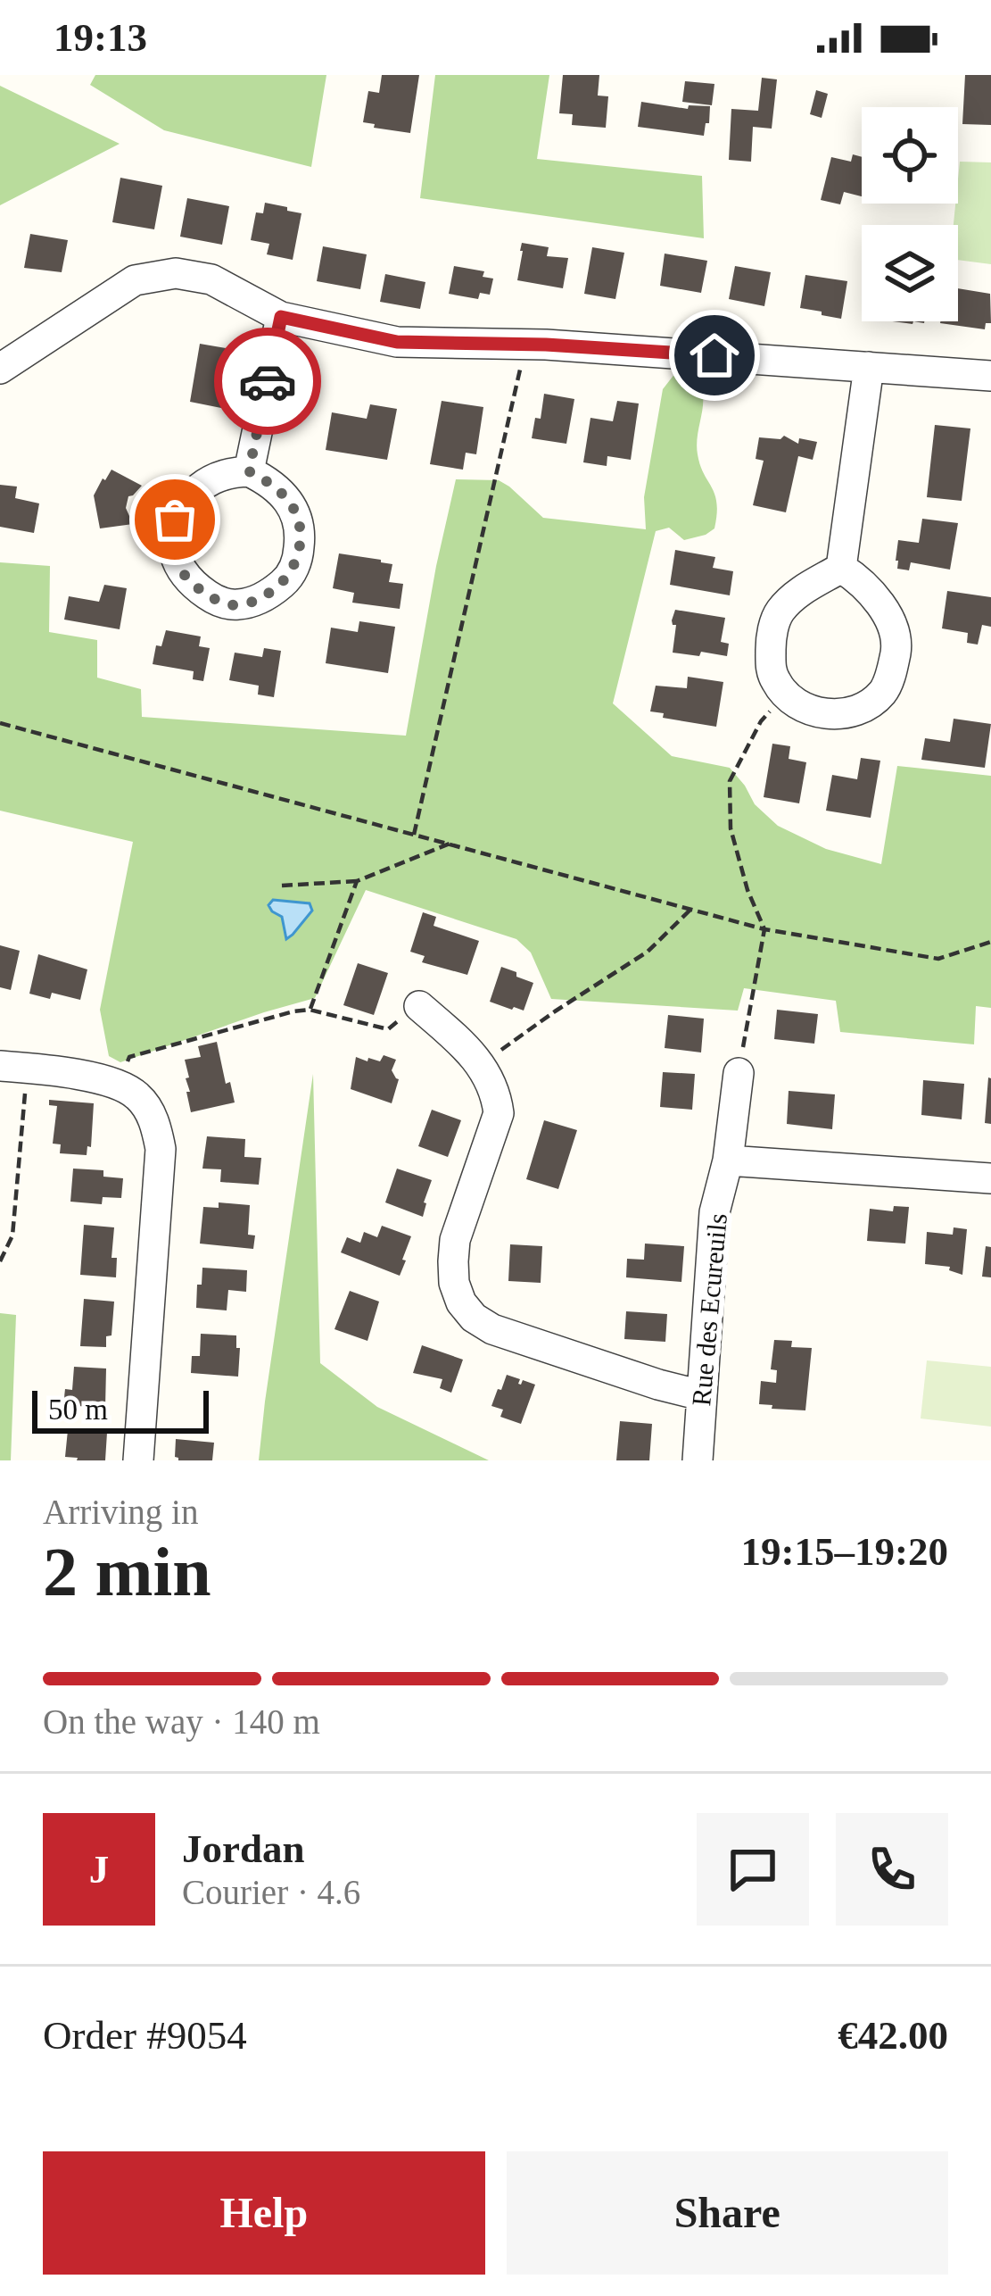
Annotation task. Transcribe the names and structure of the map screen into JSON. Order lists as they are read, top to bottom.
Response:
{
  "streets": {
    "street": ["Rue des Ecureuils"]
  },
  "scale_bar": "50 m",
  "page": {
    "status": "19:13",
    "scale": "50 m",
    "heading": ["2 min", "Arriving in", "19:15–19:20"],
    "panel": [
      "Jordan",
      "Courier · 4.6",
      "Order #9054",
      "€42.00"
    ],
    "bar": "On the way · 140 m",
    "round": "J",
    "buttons": ["Help", "Share"]
  }
}
